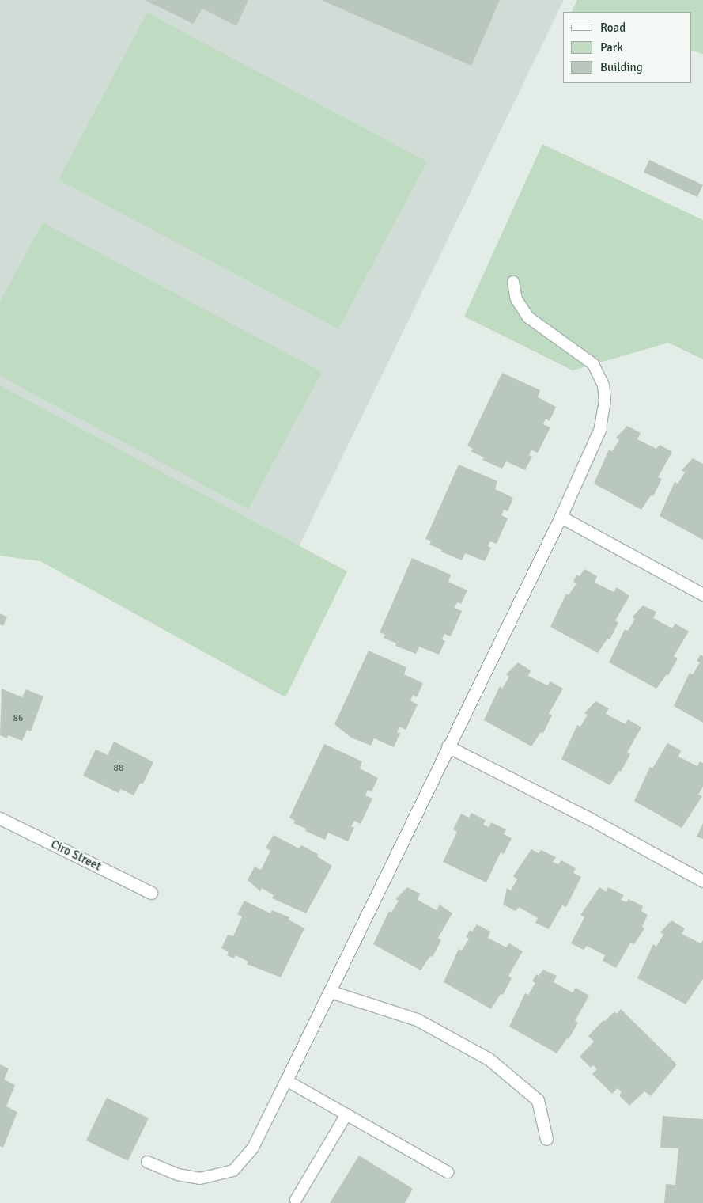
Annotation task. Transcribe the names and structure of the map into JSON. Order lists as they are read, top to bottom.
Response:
{
  "streets": {
    "street": ["Ciro Street"]
  },
  "house_numbers": ["86", "88"],
  "legend": ["Road", "Park", "Building"]
}
